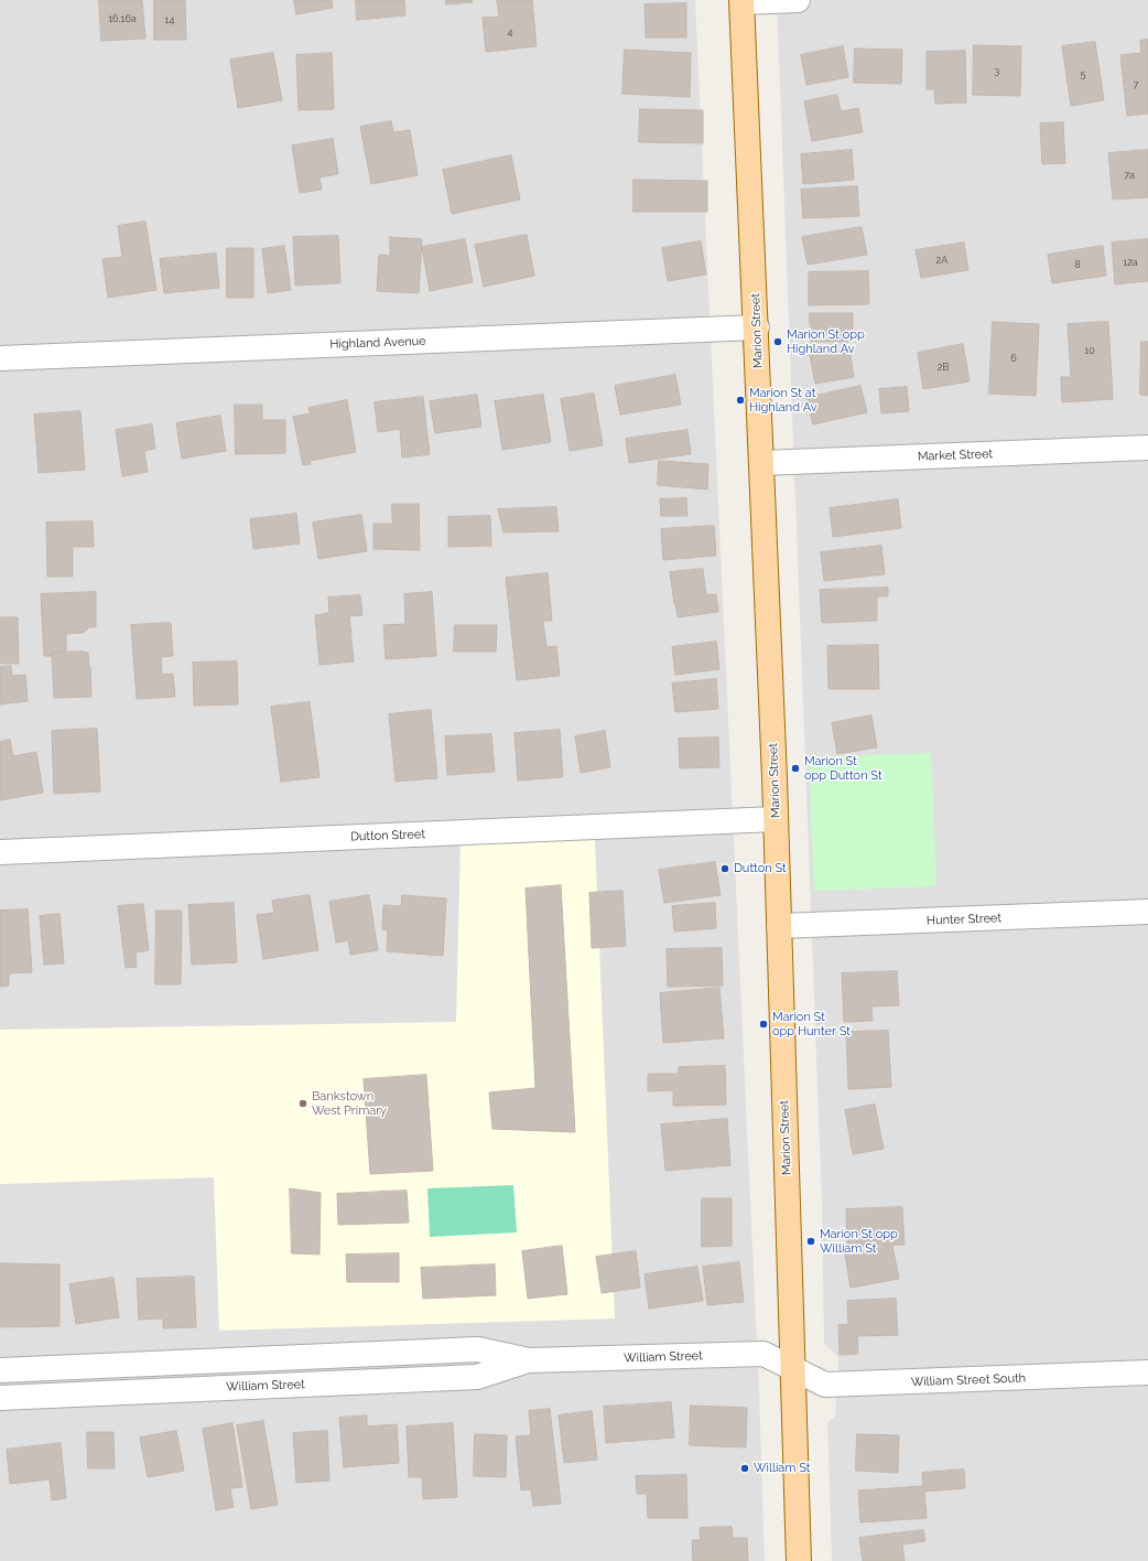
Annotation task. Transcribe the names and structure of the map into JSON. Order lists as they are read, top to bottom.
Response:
{
  "streets": {
    "main road": ["Marion Street"],
    "street": [
      "Highland Avenue",
      "Market Street",
      "Dutton Street",
      "Hunter Street",
      "William Street",
      "William Street South"
    ]
  },
  "crossings": [
    ["Marion Street", "Highland Avenue"],
    ["Marion Street", "Market Street"],
    ["Marion Street", "Dutton Street"],
    ["Marion Street", "Hunter Street"],
    ["Marion Street", "William Street"],
    ["Marion Street", "William Street South"],
    ["William Street", "William Street South"]
  ],
  "places": [
    "Marion St opp Highland Av",
    "Marion St at Highland Av",
    "Marion St opp Dutton St",
    "Dutton St",
    "Marion St opp Hunter St",
    "Bankstown West Primary",
    "Marion St opp William St",
    "William St"
  ],
  "house_numbers": [
    "16,16a",
    "14",
    "4",
    "3",
    "5",
    "7",
    "7a",
    "2A",
    "12a",
    "8",
    "10",
    "6",
    "2B"
  ]
}
